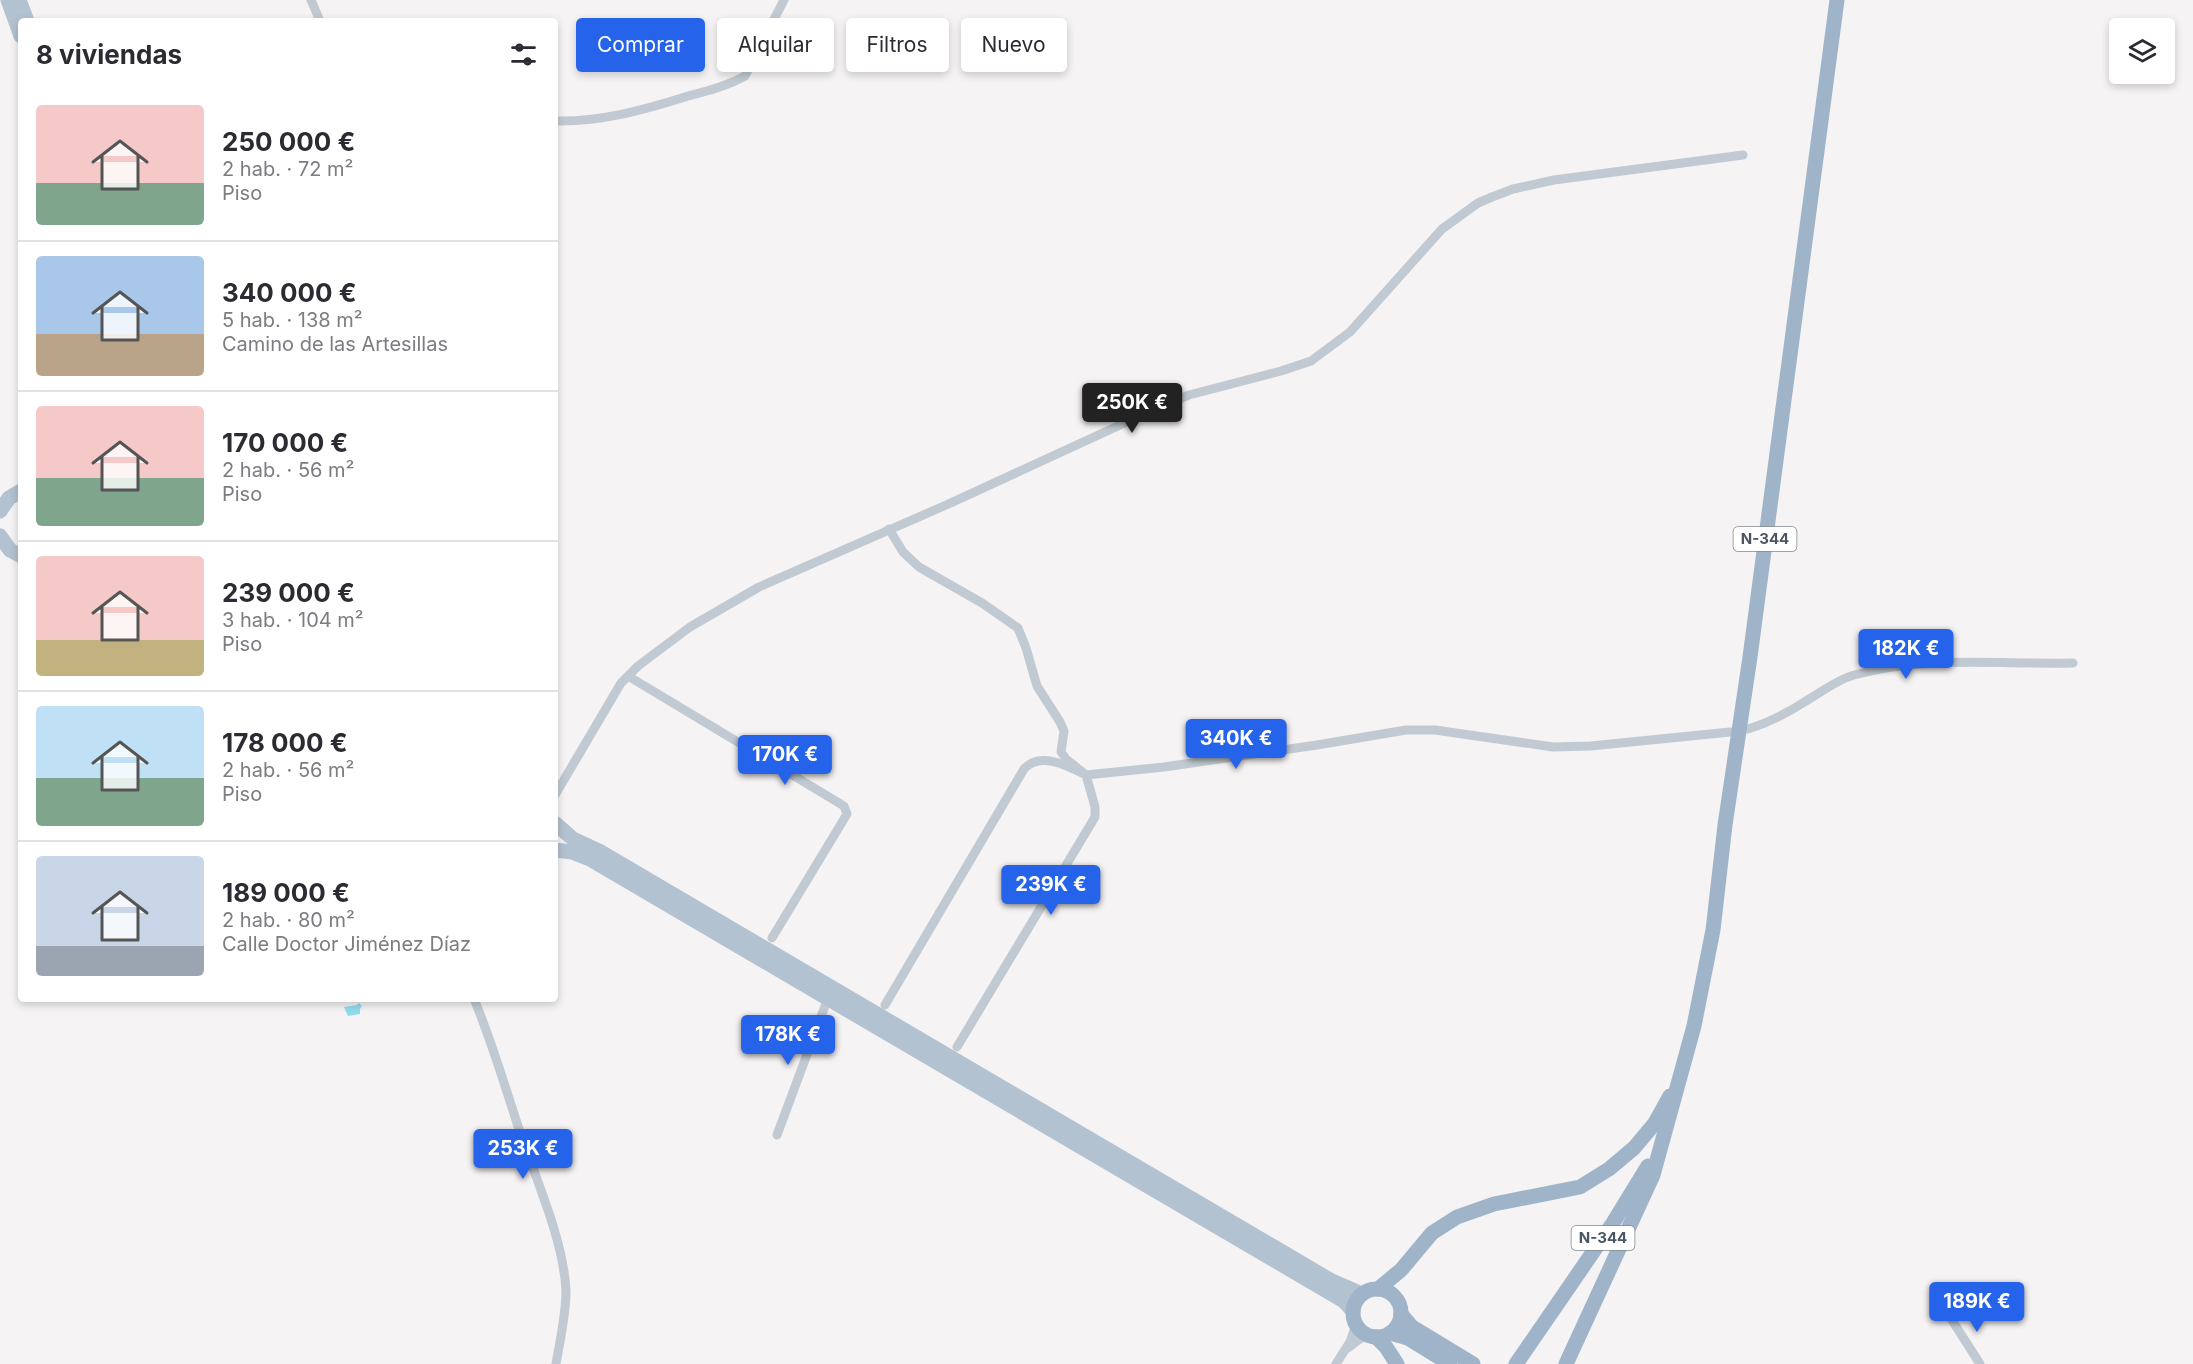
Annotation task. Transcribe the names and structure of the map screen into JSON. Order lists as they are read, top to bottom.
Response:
{
  "streets": {
    "highway": ["N-344"]
  },
  "page": {
    "chip": [
      "Comprar",
      "Alquilar",
      "Filtros",
      "Nuevo"
    ],
    "heading": "8 viviendas",
    "list": [
      {
        "name": "250 000 €",
        "note": "2 hab. · 72 m² · Piso"
      },
      {
        "name": "340 000 €",
        "note": "5 hab. · 138 m² · Camino de las Artesillas"
      },
      {
        "name": "170 000 €",
        "note": "2 hab. · 56 m² · Piso"
      },
      {
        "name": "239 000 €",
        "note": "3 hab. · 104 m² · Piso"
      },
      {
        "name": "178 000 €",
        "note": "2 hab. · 56 m² · Piso"
      },
      {
        "name": "189 000 €",
        "note": "2 hab. · 80 m² · Calle Doctor Jiménez Díaz"
      }
    ],
    "price": [
      "250K €",
      "182K €",
      "340K €",
      "170K €",
      "239K €",
      "178K €",
      "253K €",
      "189K €"
    ]
  }
}
